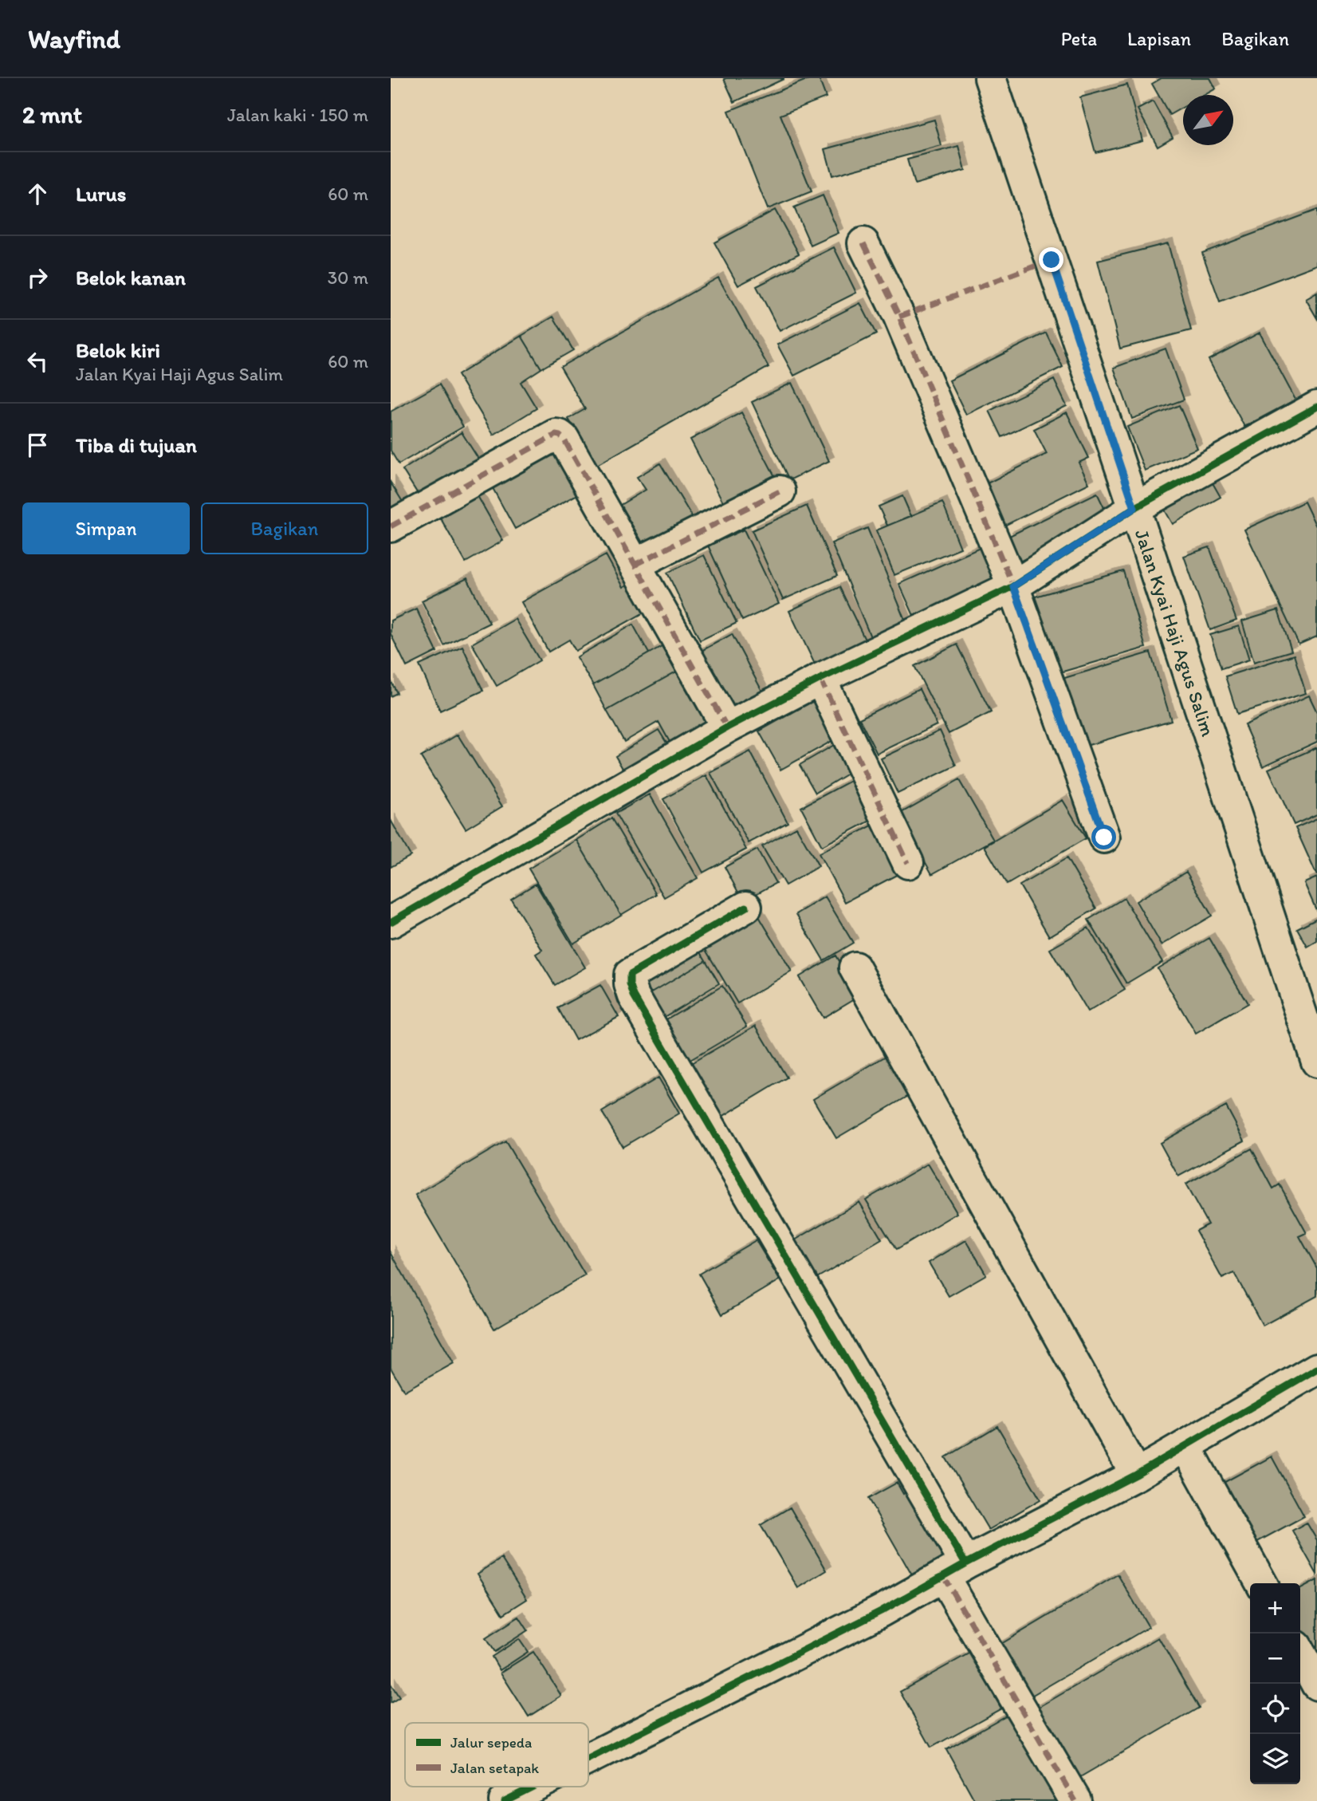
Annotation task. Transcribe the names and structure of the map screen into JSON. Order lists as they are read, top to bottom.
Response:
{
  "streets": {
    "street": ["Jalan Kyai Haji Agus Salim"]
  },
  "legend": ["Jalur sepeda", "Jalan setapak"],
  "north": "top right",
  "page": {
    "header": "Wayfind",
    "nav": ["Peta", "Lapisan", "Bagikan"],
    "heading": ["2 mnt", "Jalan kaki · 150 m"],
    "list": [
      ["Lurus", "60 m"],
      ["Belok kanan", "30 m"],
      ["Belok kiri", "Jalan Kyai Haji Agus Salim", "60 m"],
      "Tiba di tujuan"
    ],
    "buttons": ["Simpan", "Bagikan"],
    "map_buttons": ["+", "−"]
  }
}
